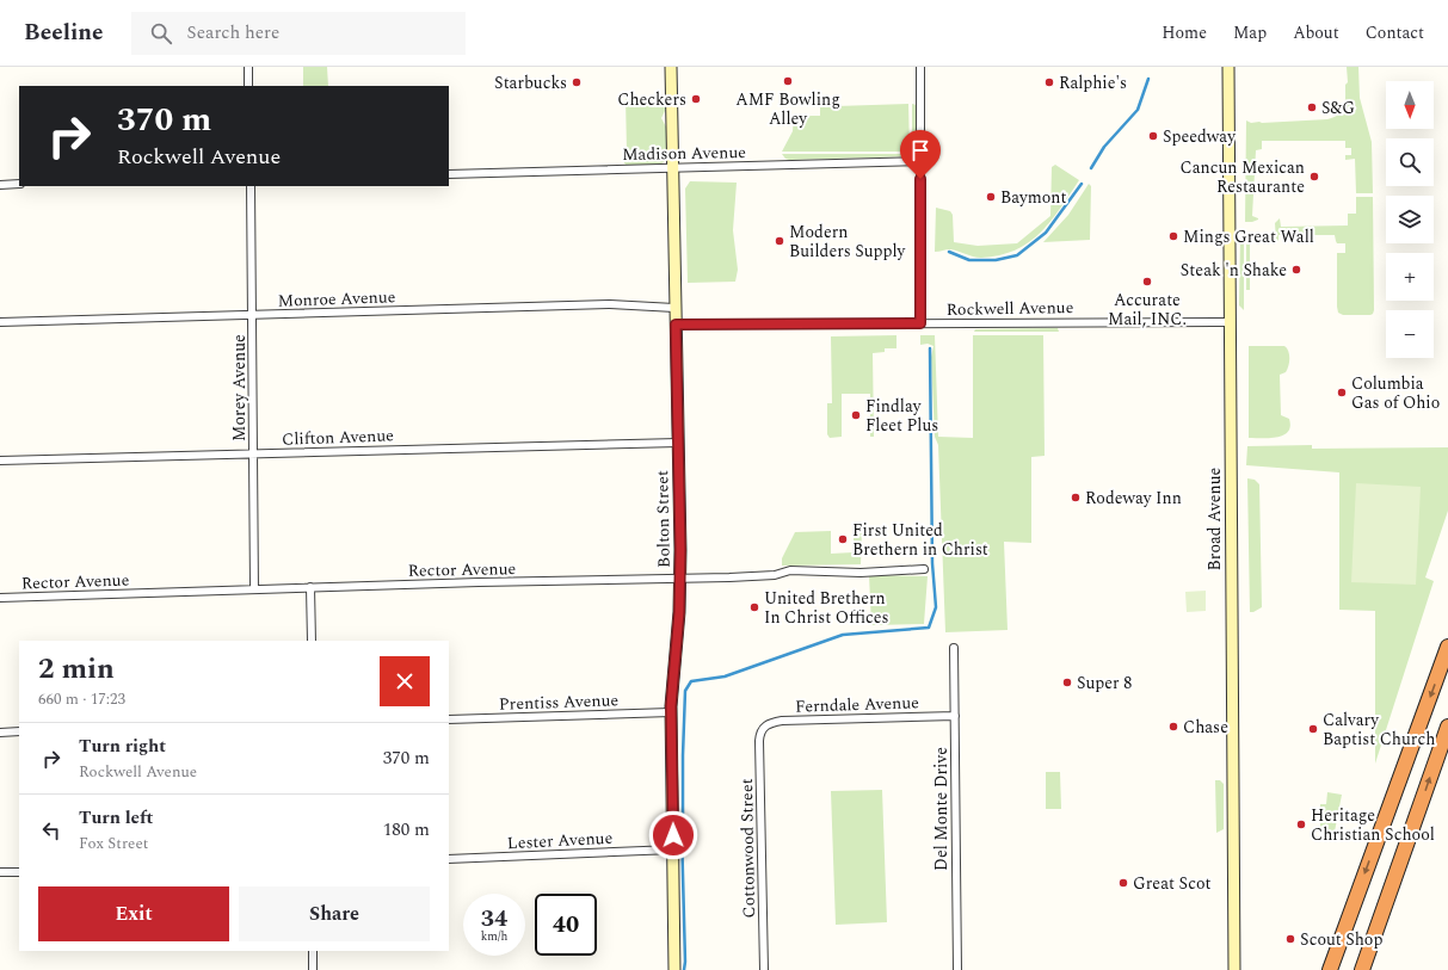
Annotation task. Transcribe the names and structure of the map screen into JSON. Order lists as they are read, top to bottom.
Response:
{
  "streets": {
    "street": [
      "Madison Avenue",
      "Monroe Avenue",
      "Rockwell Avenue",
      "Morey Avenue",
      "Clifton Avenue",
      "Bolton Street",
      "Broad Avenue",
      "Rector Avenue",
      "Prentiss Avenue",
      "Ferndale Avenue",
      "Del Monte Drive",
      "Lester Avenue",
      "Cottonwood Street"
    ]
  },
  "crossings": [
    ["Madison Avenue", "Bolton Street"],
    ["Monroe Avenue", "Morey Avenue"],
    ["Monroe Avenue", "Bolton Street"],
    ["Rockwell Avenue", "Bolton Street"],
    ["Rockwell Avenue", "Broad Avenue"],
    ["Morey Avenue", "Clifton Avenue"],
    ["Morey Avenue", "Rector Avenue"],
    ["Clifton Avenue", "Bolton Street"],
    ["Bolton Street", "Rector Avenue"],
    ["Bolton Street", "Prentiss Avenue"],
    ["Bolton Street", "Lester Avenue"],
    ["Ferndale Avenue", "Del Monte Drive"],
    ["Ferndale Avenue", "Cottonwood Street"]
  ],
  "places": [
    "AMF Bowling Alley",
    "Starbucks",
    "Ralphie's",
    "Checkers",
    "S&G",
    "Speedway",
    "Cancun Mexican Restaurante",
    "Baymont",
    "Mings Great Wall",
    "Modern Builders Supply",
    "Steak 'n Shake",
    "Accurate Mail, INC.",
    "Columbia Gas of Ohio",
    "Findlay Fleet Plus",
    "Rodeway Inn",
    "First United Brethern in Christ",
    "United Brethern In Christ Offices",
    "Super 8",
    "Chase",
    "Calvary Baptist Church",
    "Heritage Christian School",
    "Great Scot",
    "Scout Shop"
  ],
  "north": "bottom",
  "page": {
    "header": "Beeline",
    "search": "Search here",
    "nav": [
      "Home",
      "Map",
      "About",
      "Contact"
    ],
    "map_buttons": ["+", "−"],
    "turn": ["370 m", "Rockwell Avenue"],
    "heading": ["2 min", "660 m · 17:23"],
    "list": [
      {
        "name": "Turn right",
        "note": "Rockwell Avenue",
        "value": "370 m"
      },
      {
        "name": "Turn left",
        "note": "Fox Street",
        "value": "180 m"
      }
    ],
    "buttons": ["Exit", "Share"],
    "speed": "34 km/h",
    "limit": "40"
  }
}
